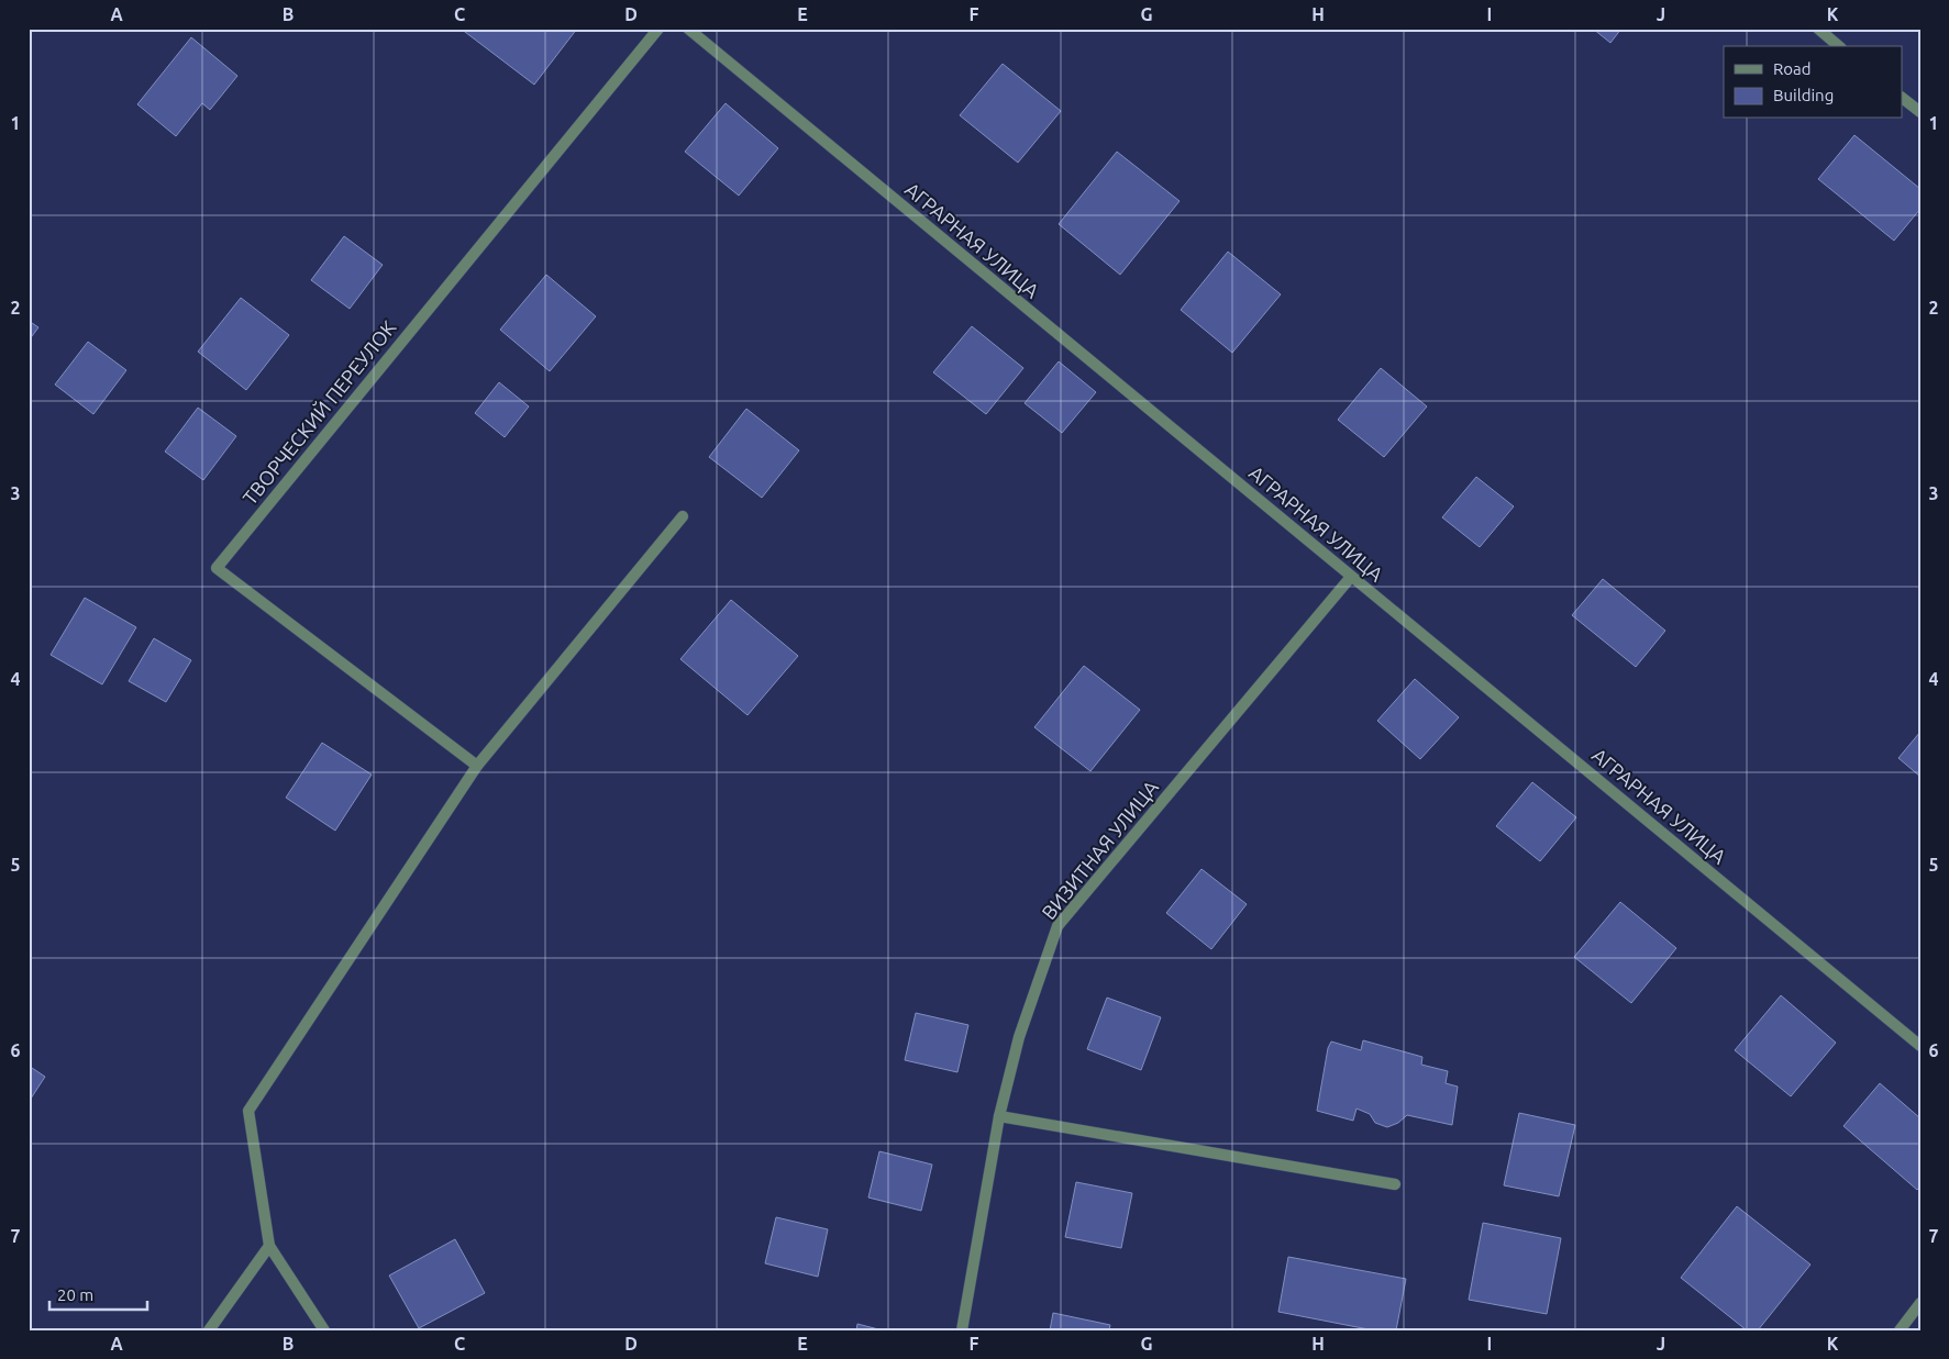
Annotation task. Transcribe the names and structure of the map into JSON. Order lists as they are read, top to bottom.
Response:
{
  "streets": {
    "street": ["АГРАРНАЯ УЛИЦА", "ТВОРЧЕСКИЙ ПЕРЕУЛОК", "ВИЗИТНАЯ УЛИЦА"]
  },
  "crossings": [
    ["АГРАРНАЯ УЛИЦА", "ВИЗИТНАЯ УЛИЦА"]
  ],
  "legend": ["Road", "Building"],
  "scale_bar": "20 m",
  "grid": {
    "columns": [
      "A",
      "B",
      "C",
      "D",
      "E",
      "F",
      "G",
      "H",
      "I",
      "J",
      "K"
    ],
    "rows": [
      "1",
      "2",
      "3",
      "4",
      "5",
      "6",
      "7"
    ]
  }
}
